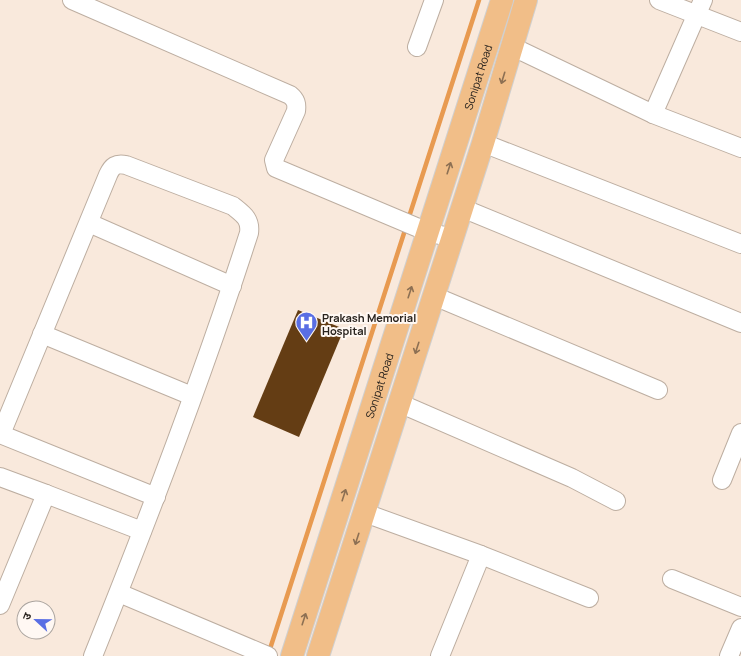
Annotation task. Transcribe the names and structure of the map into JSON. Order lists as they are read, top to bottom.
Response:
{
  "streets": {
    "main road": ["Sonipat Road"]
  },
  "places": {
    "hospital": ["Prakash Memorial Hospital"]
  },
  "north": "left"
}
